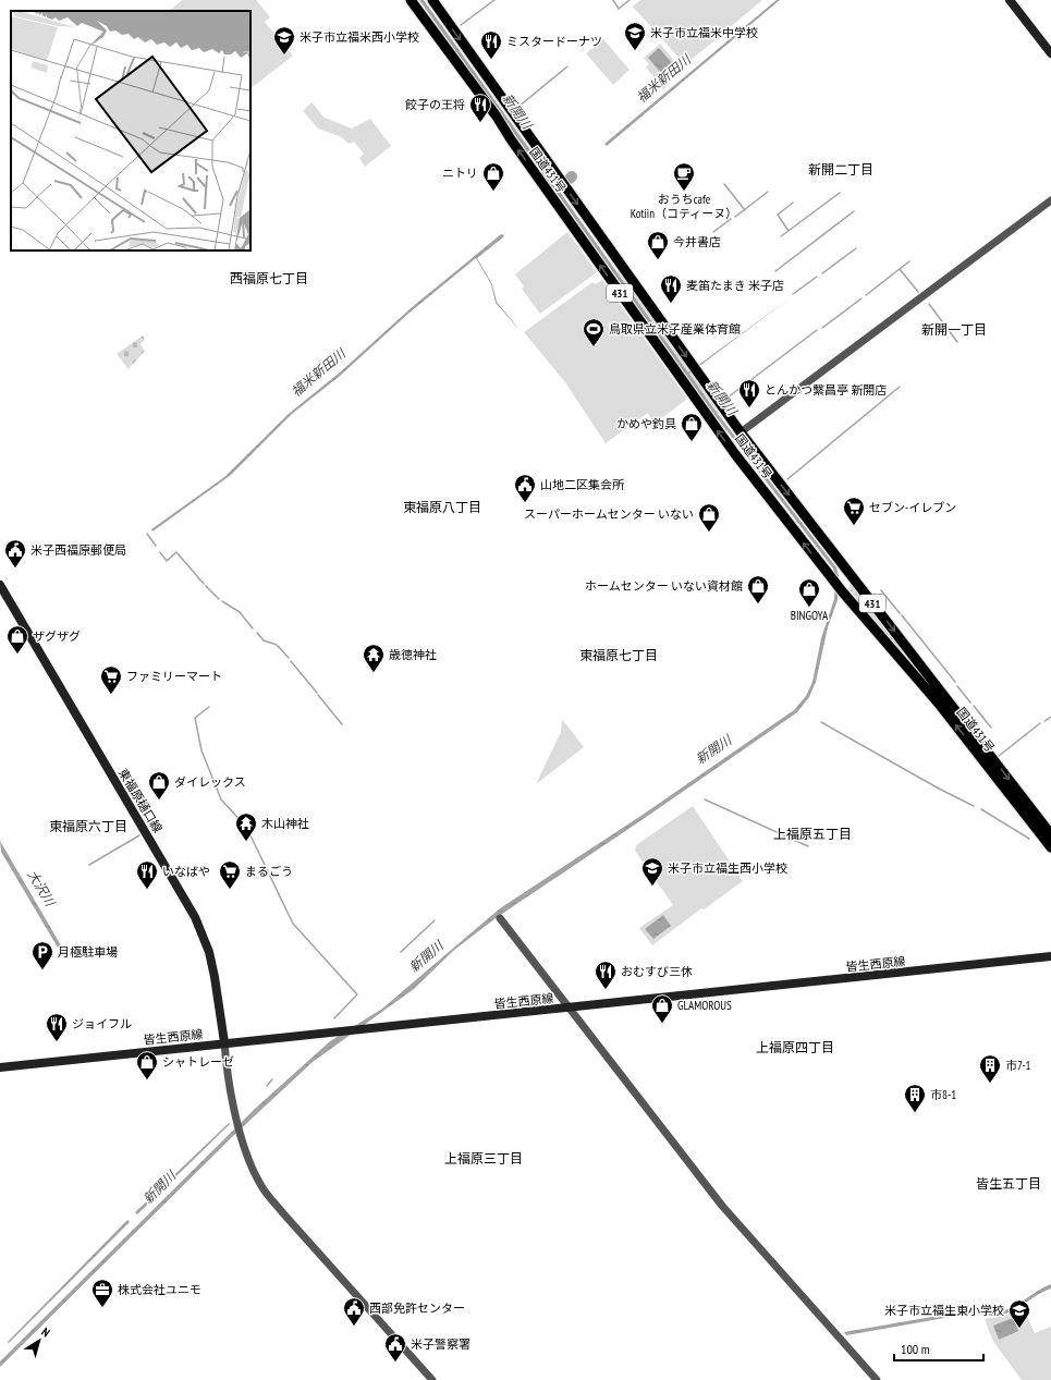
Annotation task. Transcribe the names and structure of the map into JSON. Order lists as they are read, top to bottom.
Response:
{
  "streets": {
    "highway": ["国道431号", "431"],
    "main road": ["東福原樋口線", "皆生西原線"]
  },
  "crossings": [
    ["東福原樋口線", "皆生西原線"]
  ],
  "districts": [
    "新開二丁目",
    "西福原七丁目",
    "新開一丁目",
    "東福原八丁目",
    "東福原七丁目",
    "東福原六丁目",
    "上福原五丁目",
    "上福原四丁目",
    "上福原三丁目",
    "皆生五丁目"
  ],
  "water": ["福米新田川", "新開川", "大沢川"],
  "places": {
    "school or university": [
      "米子市立福米中学校",
      "米子市立福米西小学校",
      "米子市立福生西小学校",
      "米子市立福生東小学校"
    ],
    "restaurant": [
      "ミスタードーナツ",
      "餃子の王将",
      "麦笛たまき 米子店",
      "とんかつ繫昌亭 新開店",
      "いなばや",
      "おむすび三休",
      "ジョイフル"
    ],
    "shop": [
      "ニトリ",
      "今井書店",
      "かめや釣具",
      "スーパーホームセンター いない",
      "ホームセンター いない資材館",
      "BINGOYA",
      "ザグザグ",
      "ダイレックス",
      "GLAMOROUS",
      "シャトレーゼ"
    ],
    "cafe": ["おうちcafe Kotiin（コティーヌ）"],
    "sports": ["鳥取県立米子産業体育館"],
    "public building": [
      "山地二区集会所",
      "米子西福原郵便局",
      "西部免許センター",
      "米子警察署"
    ],
    "supermarket": ["セブン-イレブン", "ファミリーマート", "まるごう"],
    "temple": ["歳徳神社", "木山神社"],
    "parking": ["月極駐車場"],
    "building": ["市7-1", "市8-1"],
    "office": ["株式会社ユニモ"]
  },
  "scale_bar": "100 m",
  "north": "top right"
}
